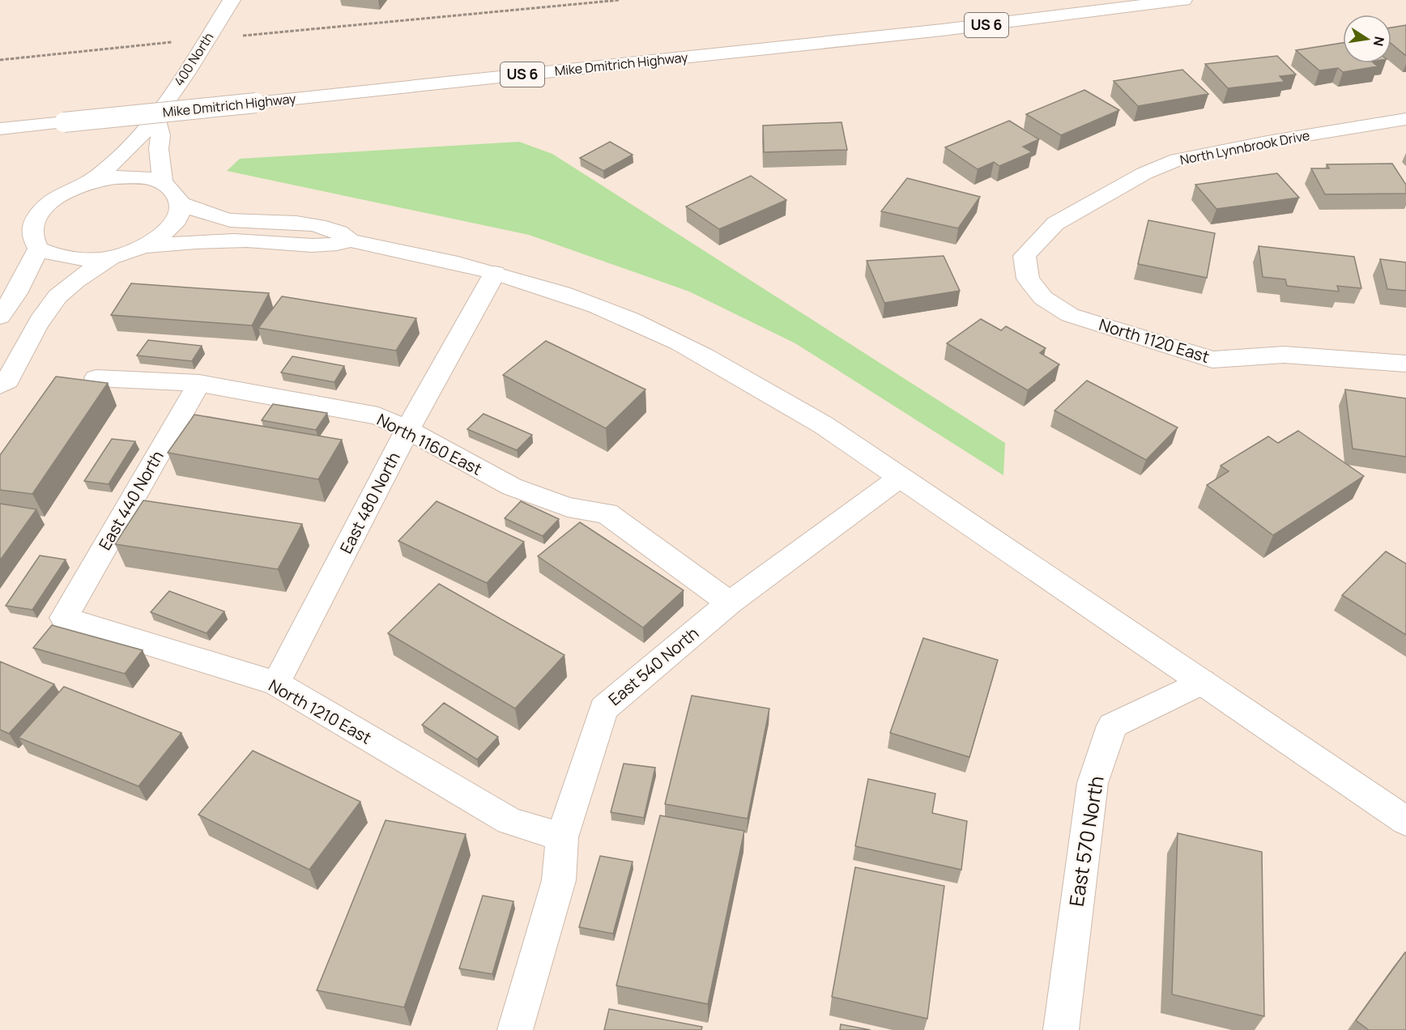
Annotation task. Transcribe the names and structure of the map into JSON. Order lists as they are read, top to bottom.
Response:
{
  "streets": {
    "main road": [
      "US 6",
      "400 North",
      "Mike Dmitrich Highway",
      "North Lynnbrook Drive",
      "North 1120 East",
      "North 1160 East",
      "East 440 North",
      "East 480 North",
      "East 540 North",
      "North 1210 East",
      "East 570 North"
    ]
  },
  "crossings": [
    ["North Lynnbrook Drive", "North 1120 East"],
    ["North 1160 East", "East 440 North"],
    ["North 1160 East", "East 480 North"],
    ["North 1160 East", "East 540 North"],
    ["East 440 North", "North 1210 East"],
    ["East 480 North", "North 1210 East"],
    ["East 540 North", "North 1210 East"]
  ],
  "north": "right"
}
